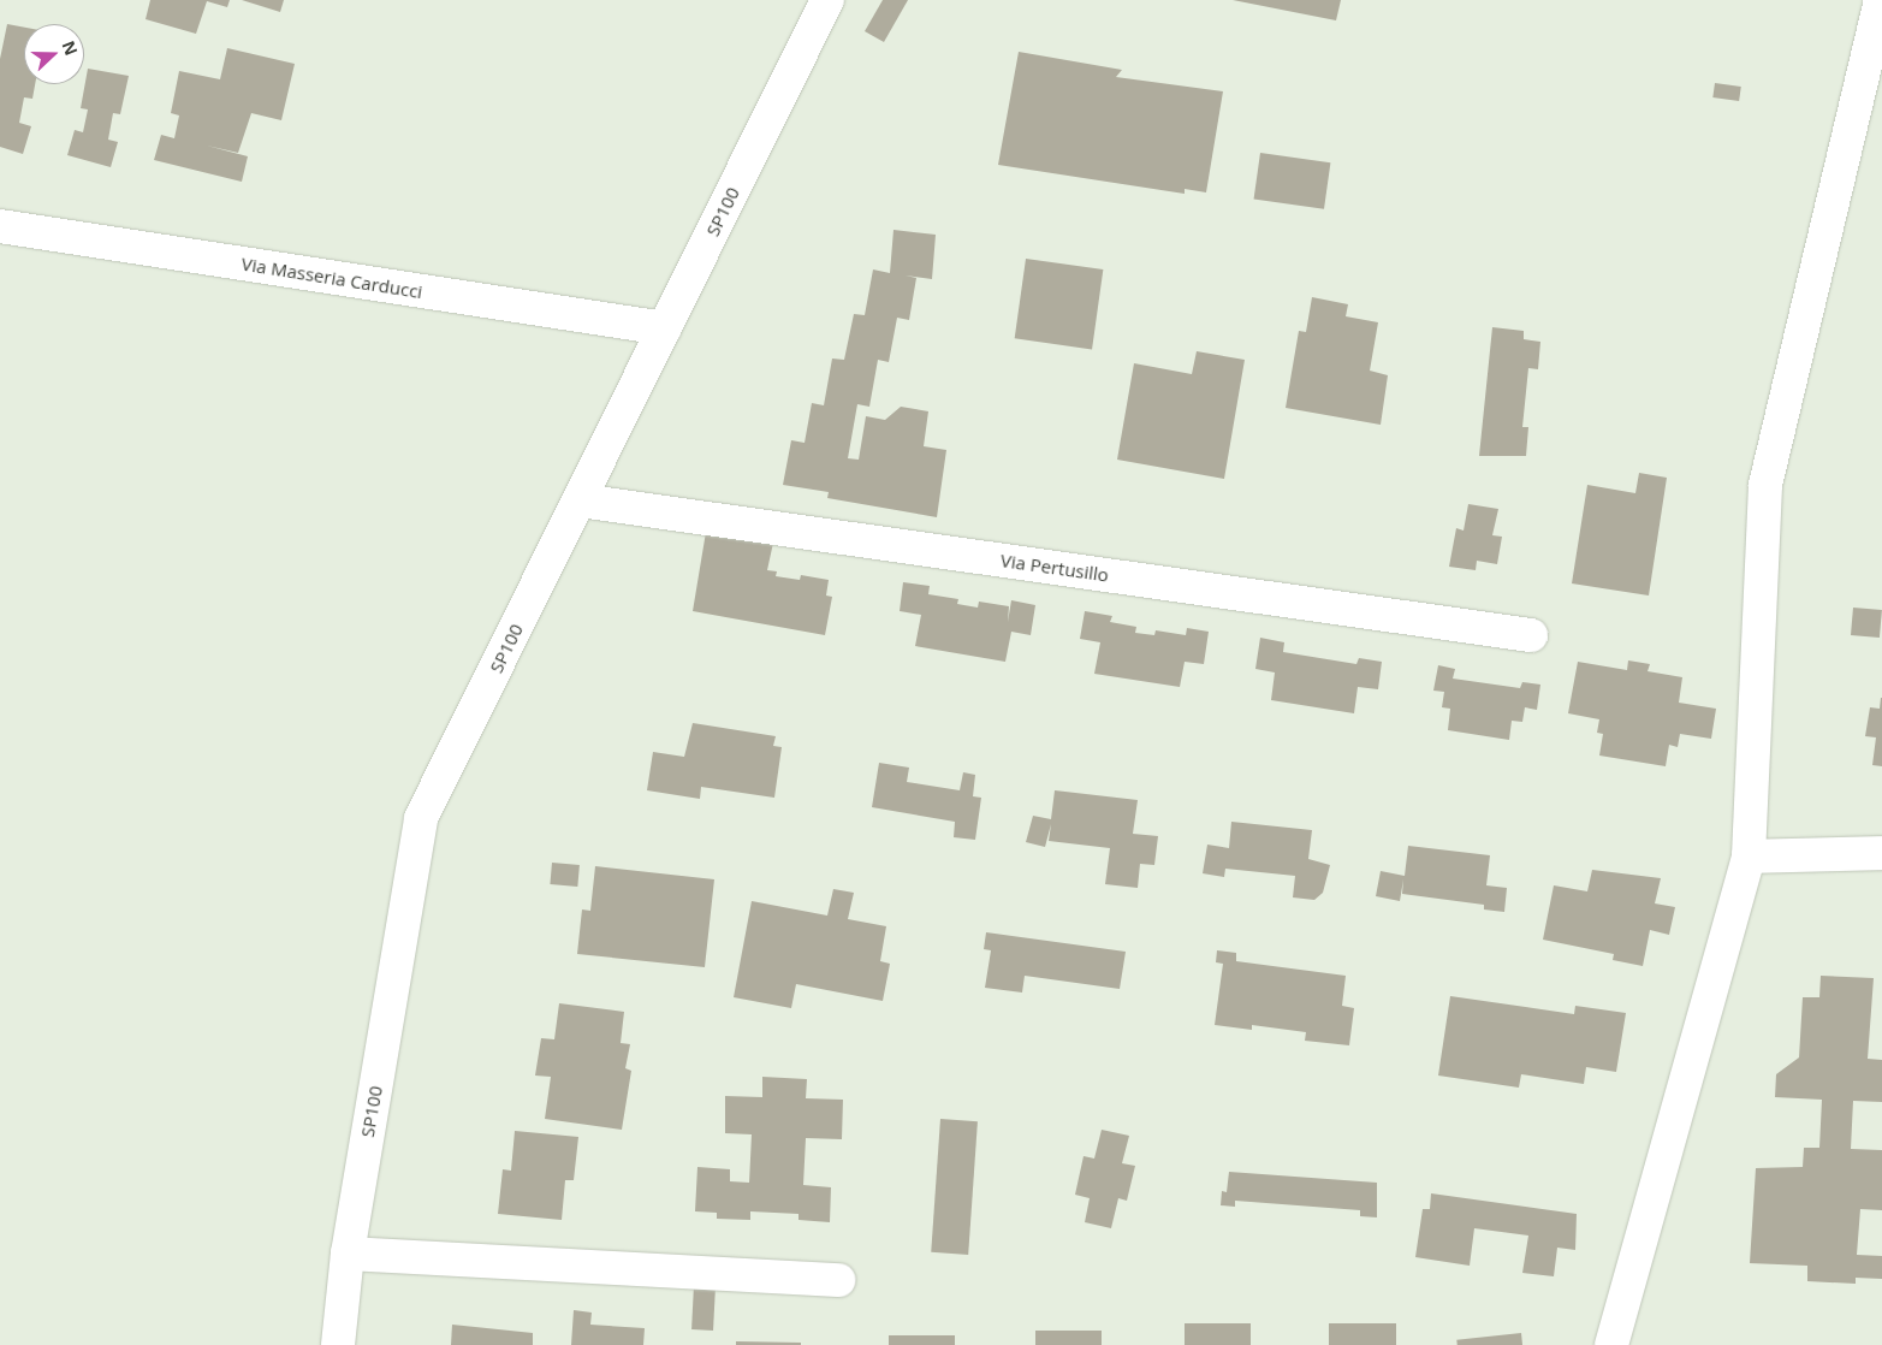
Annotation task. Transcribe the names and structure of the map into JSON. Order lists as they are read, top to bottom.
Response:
{
  "streets": {
    "street": ["SP100", "Via Masseria Carducci", "Via Pertusillo"]
  },
  "crossings": [
    ["SP100", "Via Masseria Carducci"],
    ["SP100", "Via Pertusillo"]
  ],
  "north": "right"
}
